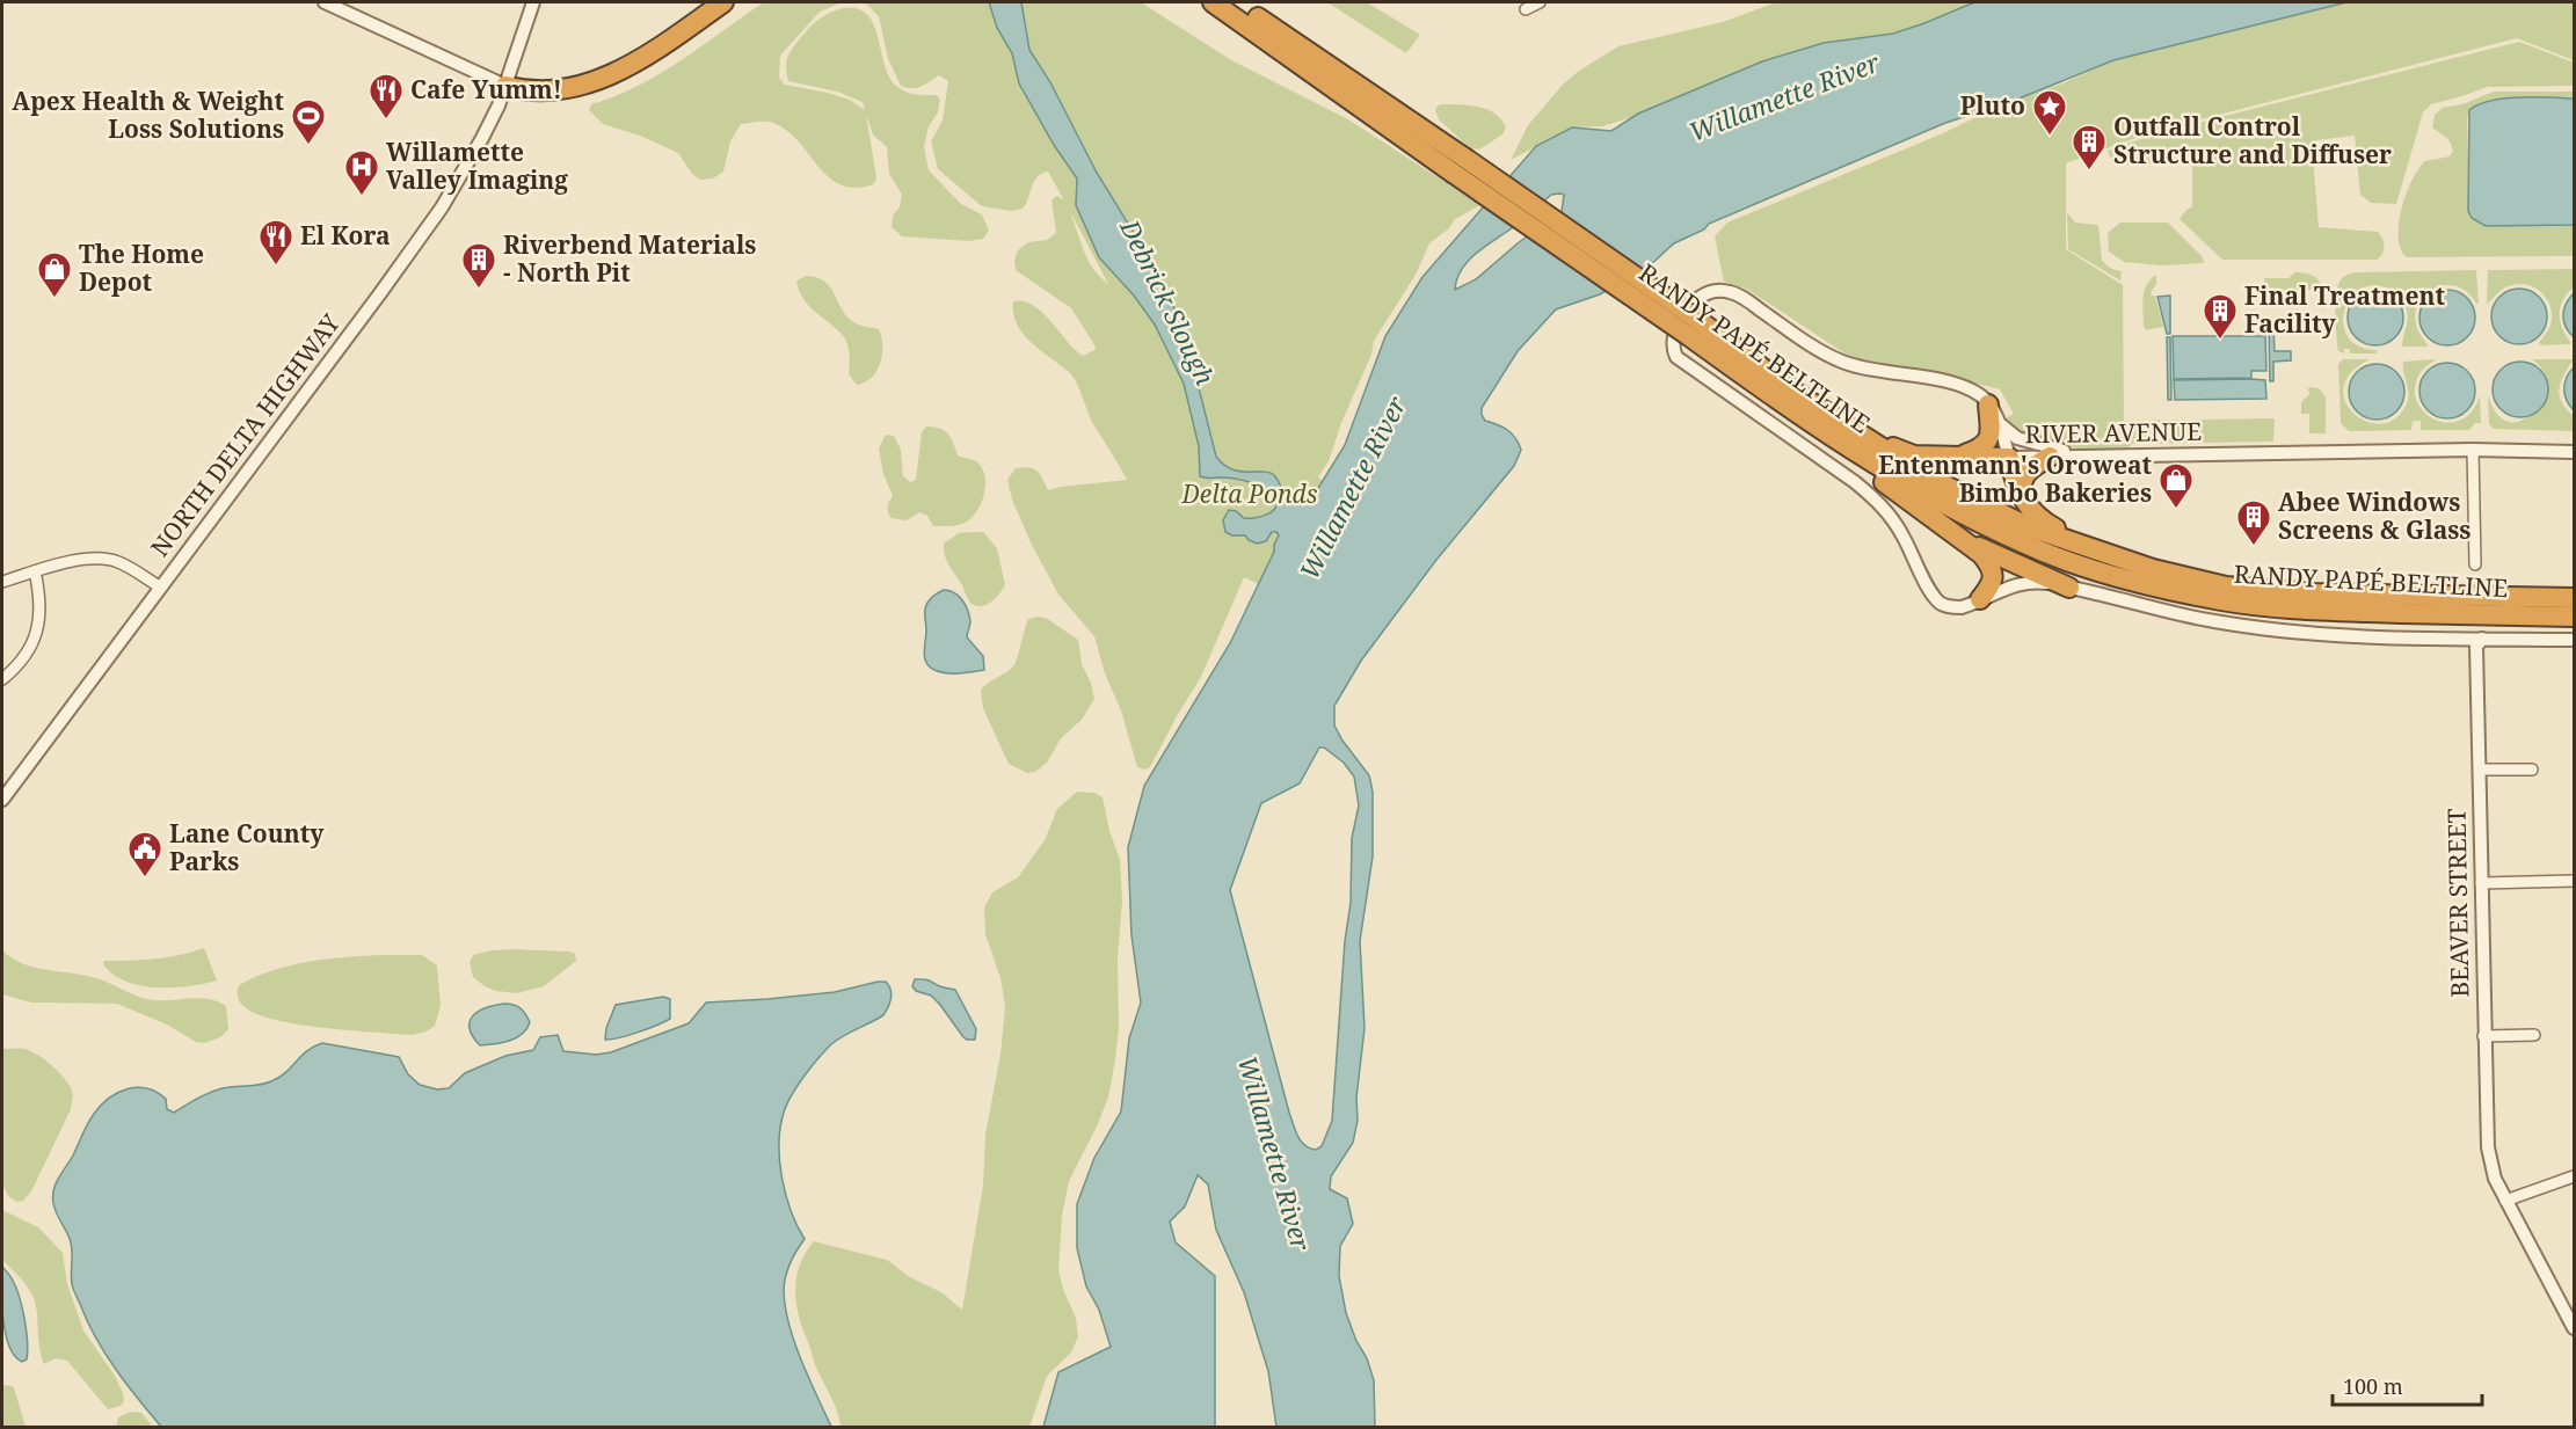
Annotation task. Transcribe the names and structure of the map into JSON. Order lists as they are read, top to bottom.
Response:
{
  "streets": {
    "highway": ["RANDY PAPÉ BELTLINE"],
    "street": ["RIVER AVENUE", "NORTH DELTA HIGHWAY", "BEAVER STREET"]
  },
  "crossings": [
    ["RIVER AVENUE", "BEAVER STREET"]
  ],
  "water": ["Willamette River", "Debrick Slough"],
  "parks": ["Delta Ponds"],
  "places": {
    "restaurant": ["Cafe Yumm!", "El Kora"],
    "place": ["Pluto"],
    "sports": ["Apex Health & Weight Loss Solutions"],
    "building": [
      "Outfall Control Structure and Diffuser",
      "Riverbend Materials - North Pit",
      "Final Treatment Facility",
      "Abee Windows Screens & Glass"
    ],
    "hospital": ["Willamette Valley Imaging"],
    "shop": ["The Home Depot", "Entenmann's Oroweat Bimbo Bakeries"],
    "public building": ["Lane County Parks"]
  },
  "scale_bar": "100 m"
}
